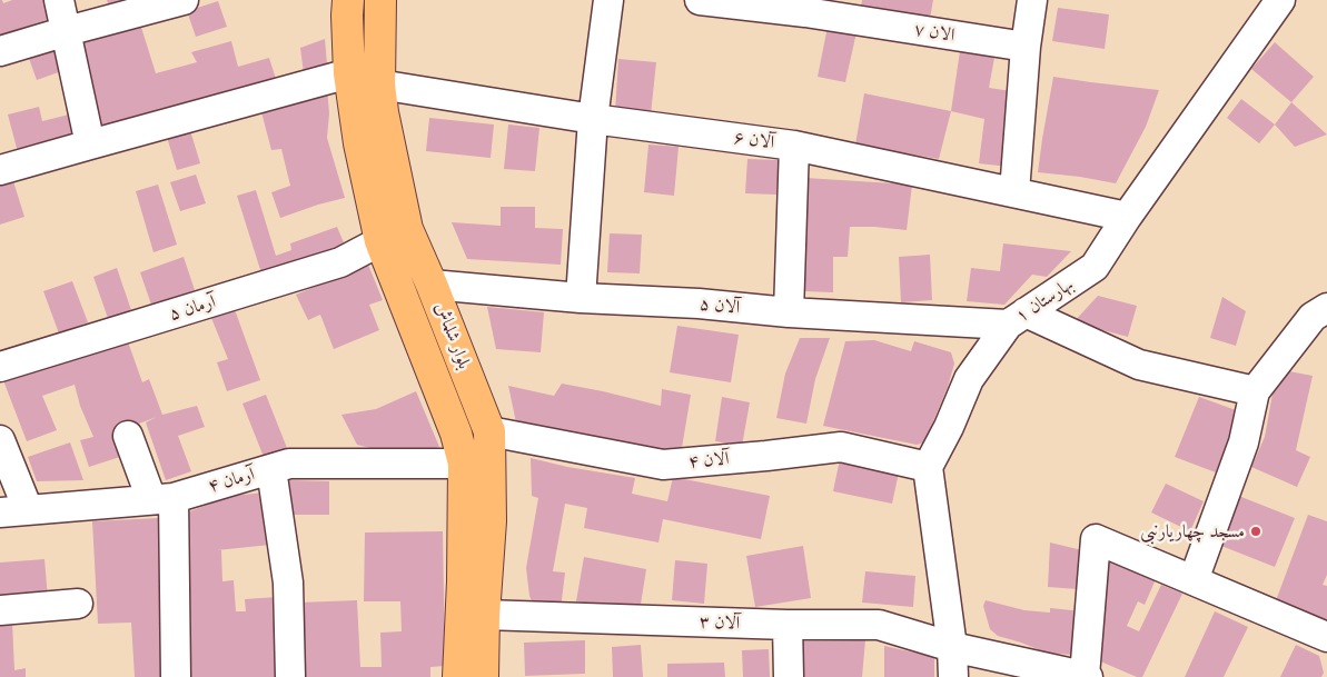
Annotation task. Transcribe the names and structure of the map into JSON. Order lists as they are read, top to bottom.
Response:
{
  "streets": {
    "main road": ["بلوار شلماش"],
    "street": [
      "الان ۷",
      "آلان ۶",
      "بهارستان ۱",
      "آلان ۵",
      "آرمان ۵",
      "آلان ۴",
      "آرمان ۴",
      "آلان ۳"
    ]
  },
  "crossings": [
    ["آلان ۶", "بهارستان ۱"],
    ["آلان ۶", "بلوار شلماش"],
    ["بهارستان ۱", "آلان ۵"],
    ["بهارستان ۱", "آلان ۴"],
    ["آلان ۵", "بلوار شلماش"],
    ["آرمان ۵", "بلوار شلماش"],
    ["بلوار شلماش", "آلان ۴"],
    ["بلوار شلماش", "آرمان ۴"],
    ["بلوار شلماش", "آلان ۳"]
  ],
  "places": ["مسجد چهاریارنبی"]
}
